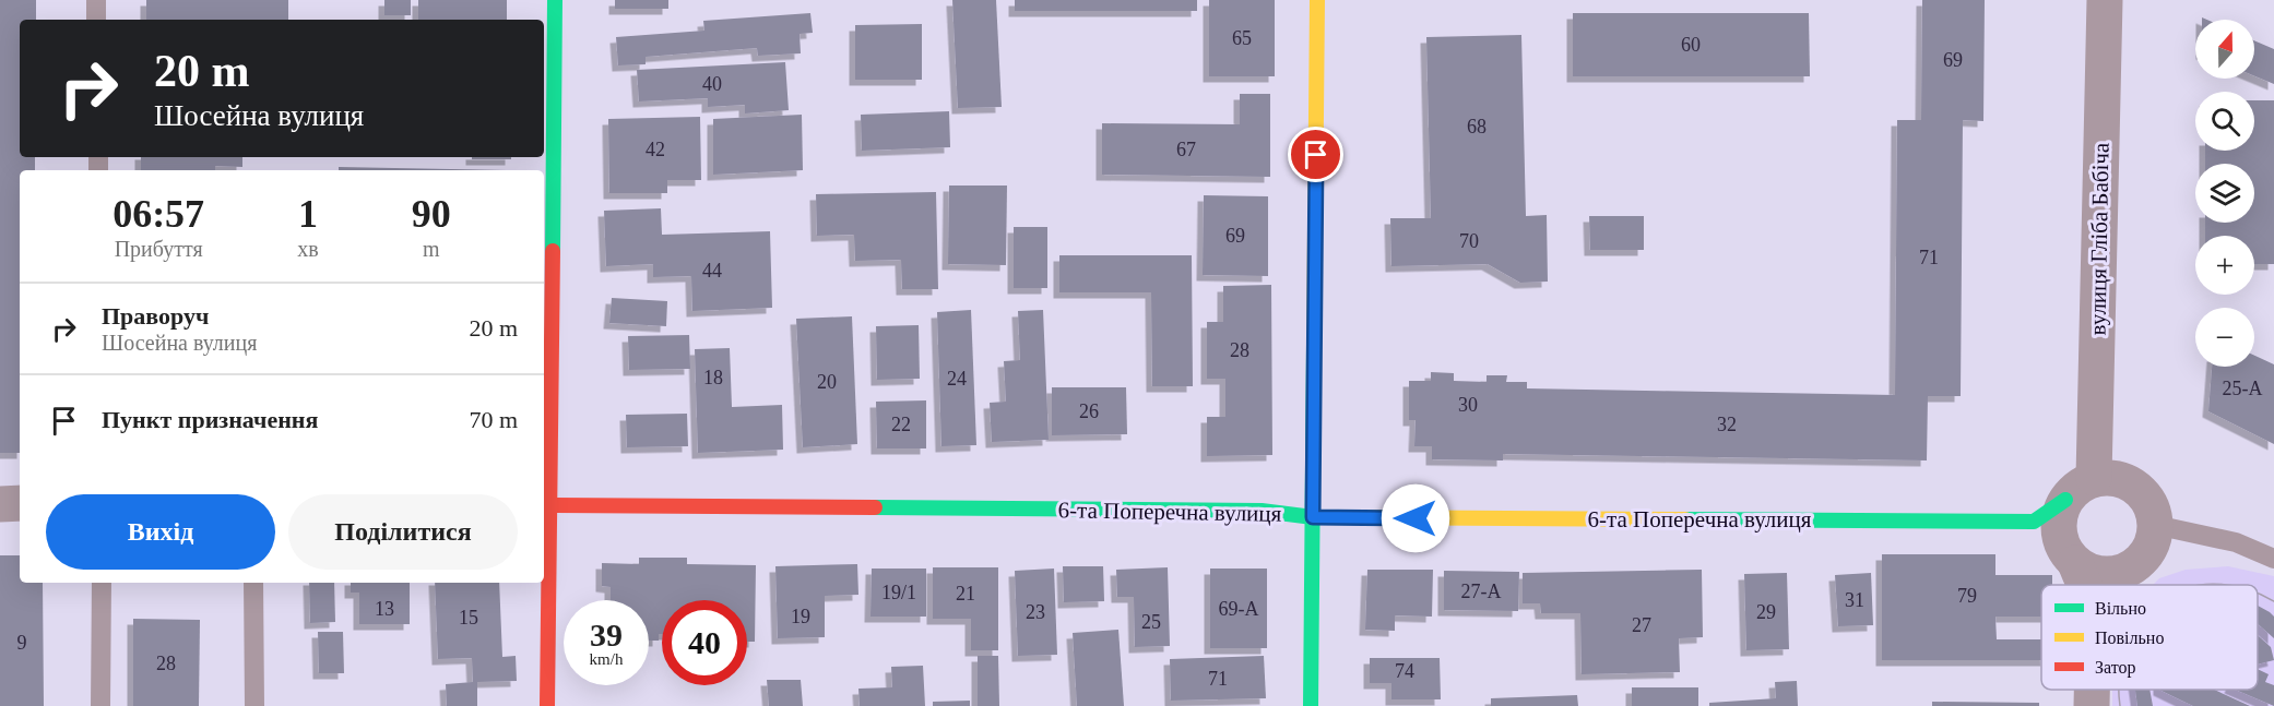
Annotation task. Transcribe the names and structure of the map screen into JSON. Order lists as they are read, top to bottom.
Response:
{
  "streets": {
    "street": ["вулиця Гліба Бабіча", "6-та Поперечна вулиця"]
  },
  "house_numbers": [
    "65",
    "60",
    "69",
    "40",
    "68",
    "42",
    "67",
    "69",
    "70",
    "71",
    "44",
    "28",
    "18",
    "24",
    "20",
    "25-А",
    "30",
    "26",
    "22",
    "32",
    "27-А",
    "19/1",
    "21",
    "79",
    "31",
    "13",
    "69-А",
    "23",
    "29",
    "19",
    "15",
    "25",
    "27",
    "9",
    "28",
    "74",
    "71"
  ],
  "legend": ["Вільно", "Повільно", "Затор"],
  "north": "top",
  "page": {
    "map_buttons": ["+", "−"],
    "turn": ["20 m", "Шосейна вулиця"],
    "eta": [
      "06:57",
      "Прибуття",
      "1",
      "хв",
      "90",
      "m"
    ],
    "list": [
      {
        "name": "Праворуч",
        "note": "Шосейна вулиця",
        "value": "20 m"
      },
      {
        "name": "Пункт призначення",
        "value": "70 m"
      }
    ],
    "buttons": ["Вихід", "Поділитися"],
    "speed": "39 km/h",
    "limit": "40"
  }
}
